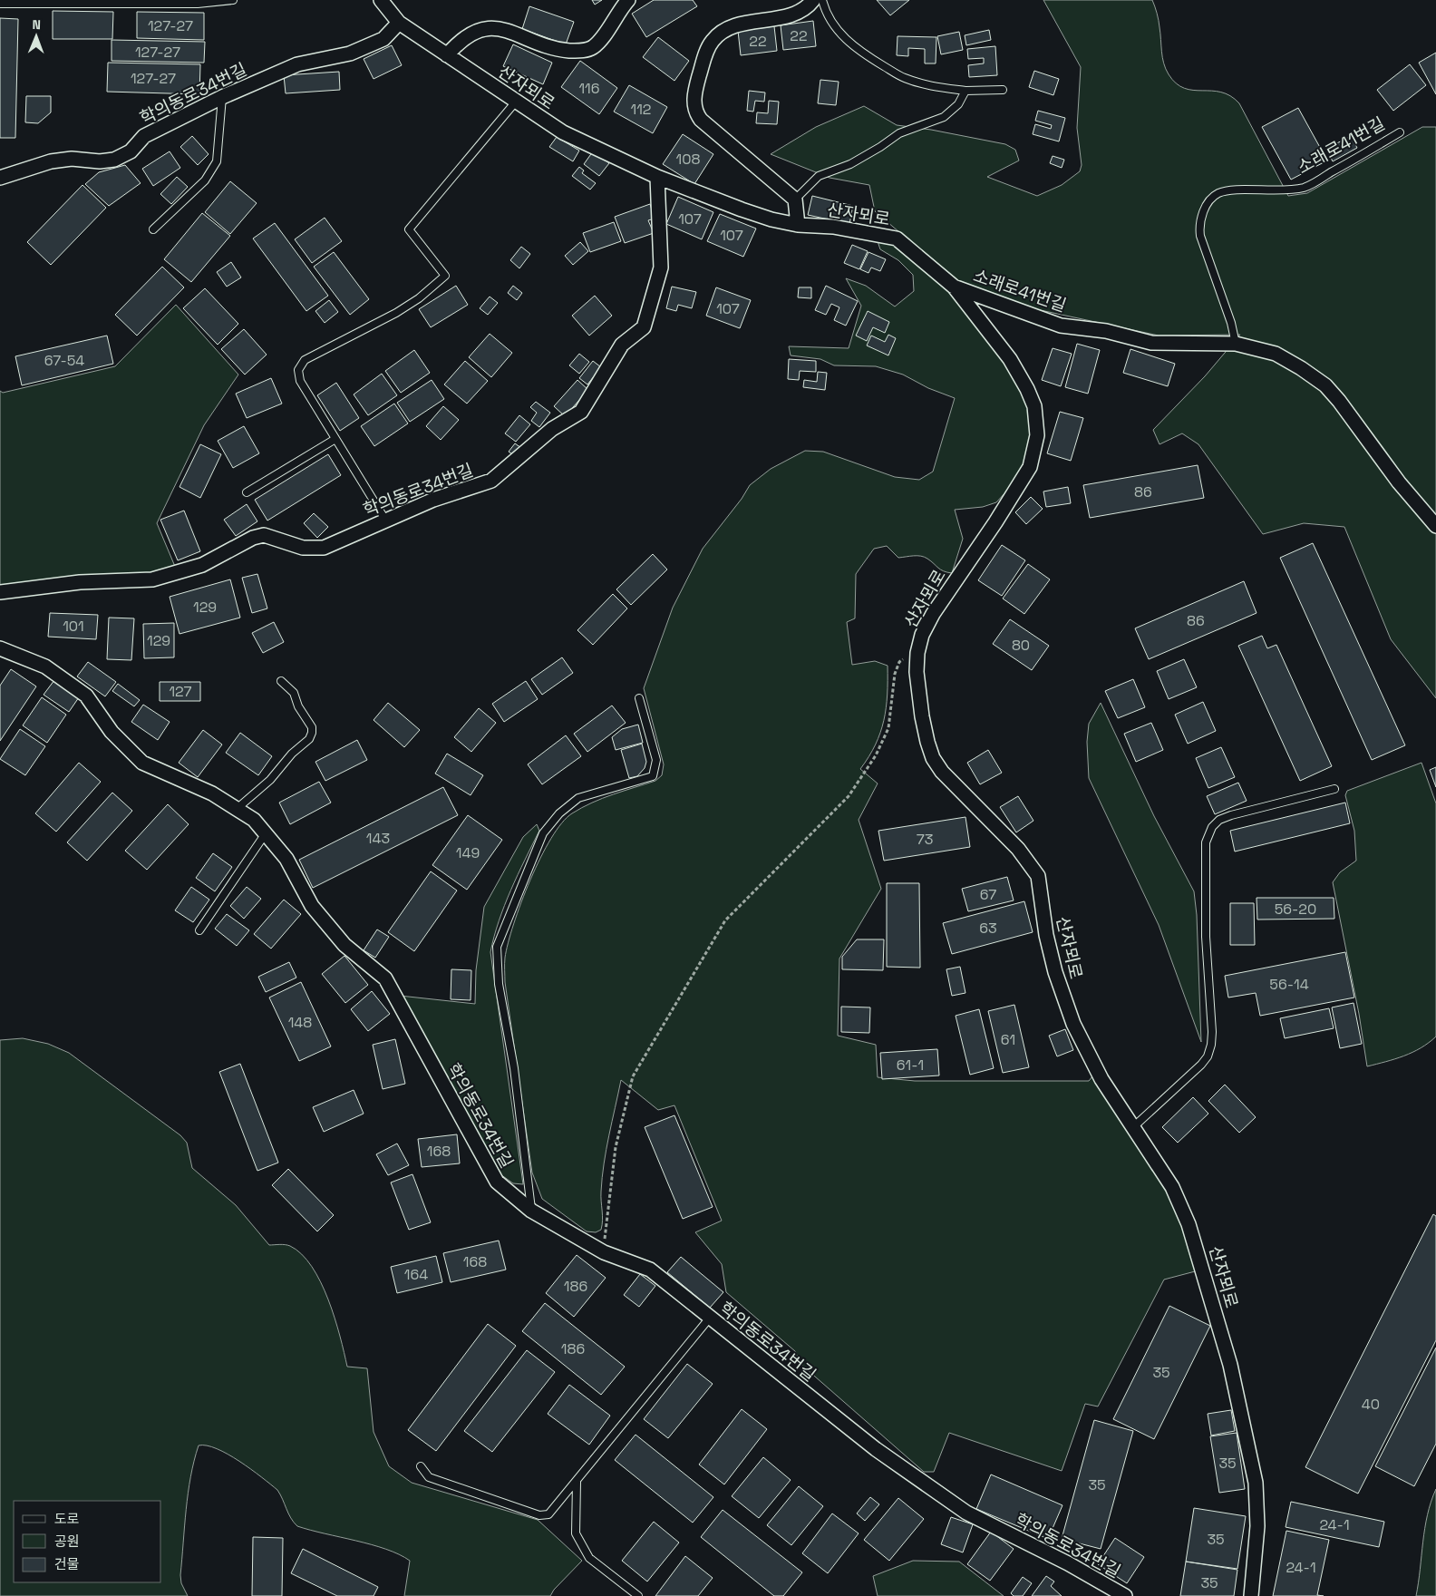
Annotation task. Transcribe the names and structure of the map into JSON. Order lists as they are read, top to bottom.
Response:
{
  "streets": {
    "street": ["산자뫼로", "학의동로34번길", "소래로41번길"]
  },
  "crossings": [
    ["산자뫼로", "학의동로34번길"],
    ["산자뫼로", "소래로41번길"]
  ],
  "house_numbers": [
    "127-27",
    "22",
    "22",
    "127-27",
    "127-27",
    "116",
    "112",
    "108",
    "107",
    "107",
    "107",
    "67-54",
    "86",
    "129",
    "86",
    "101",
    "129",
    "80",
    "127",
    "143",
    "73",
    "149",
    "67",
    "56-20",
    "63",
    "56-14",
    "148",
    "61",
    "61-1",
    "168",
    "168",
    "164",
    "186",
    "186",
    "35",
    "40",
    "35",
    "35",
    "24-1",
    "35",
    "24-1",
    "35"
  ],
  "legend": ["도로", "공원", "건물"],
  "north": "top"
}
